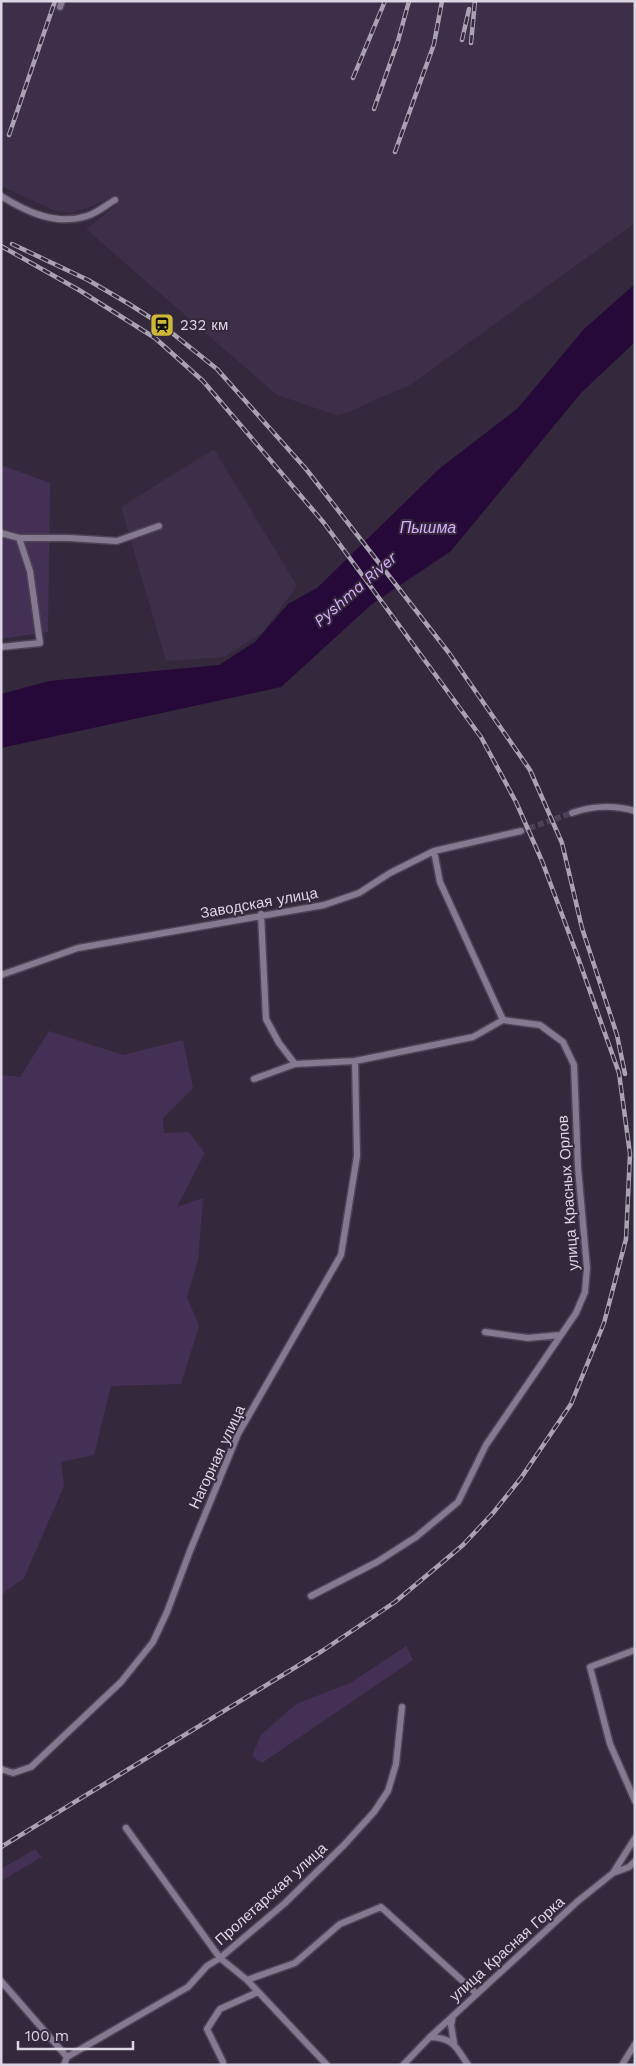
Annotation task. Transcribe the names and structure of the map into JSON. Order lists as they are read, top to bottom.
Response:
{
  "streets": {
    "street": [
      "Заводская улица",
      "улица Красных Орлов",
      "Нагорная улица",
      "Пролетарская улица",
      "улица Красная Горка"
    ]
  },
  "water": ["Пышма", "Pyshma River"],
  "places": {
    "station": ["232 км"]
  },
  "scale_bar": "100 m"
}
